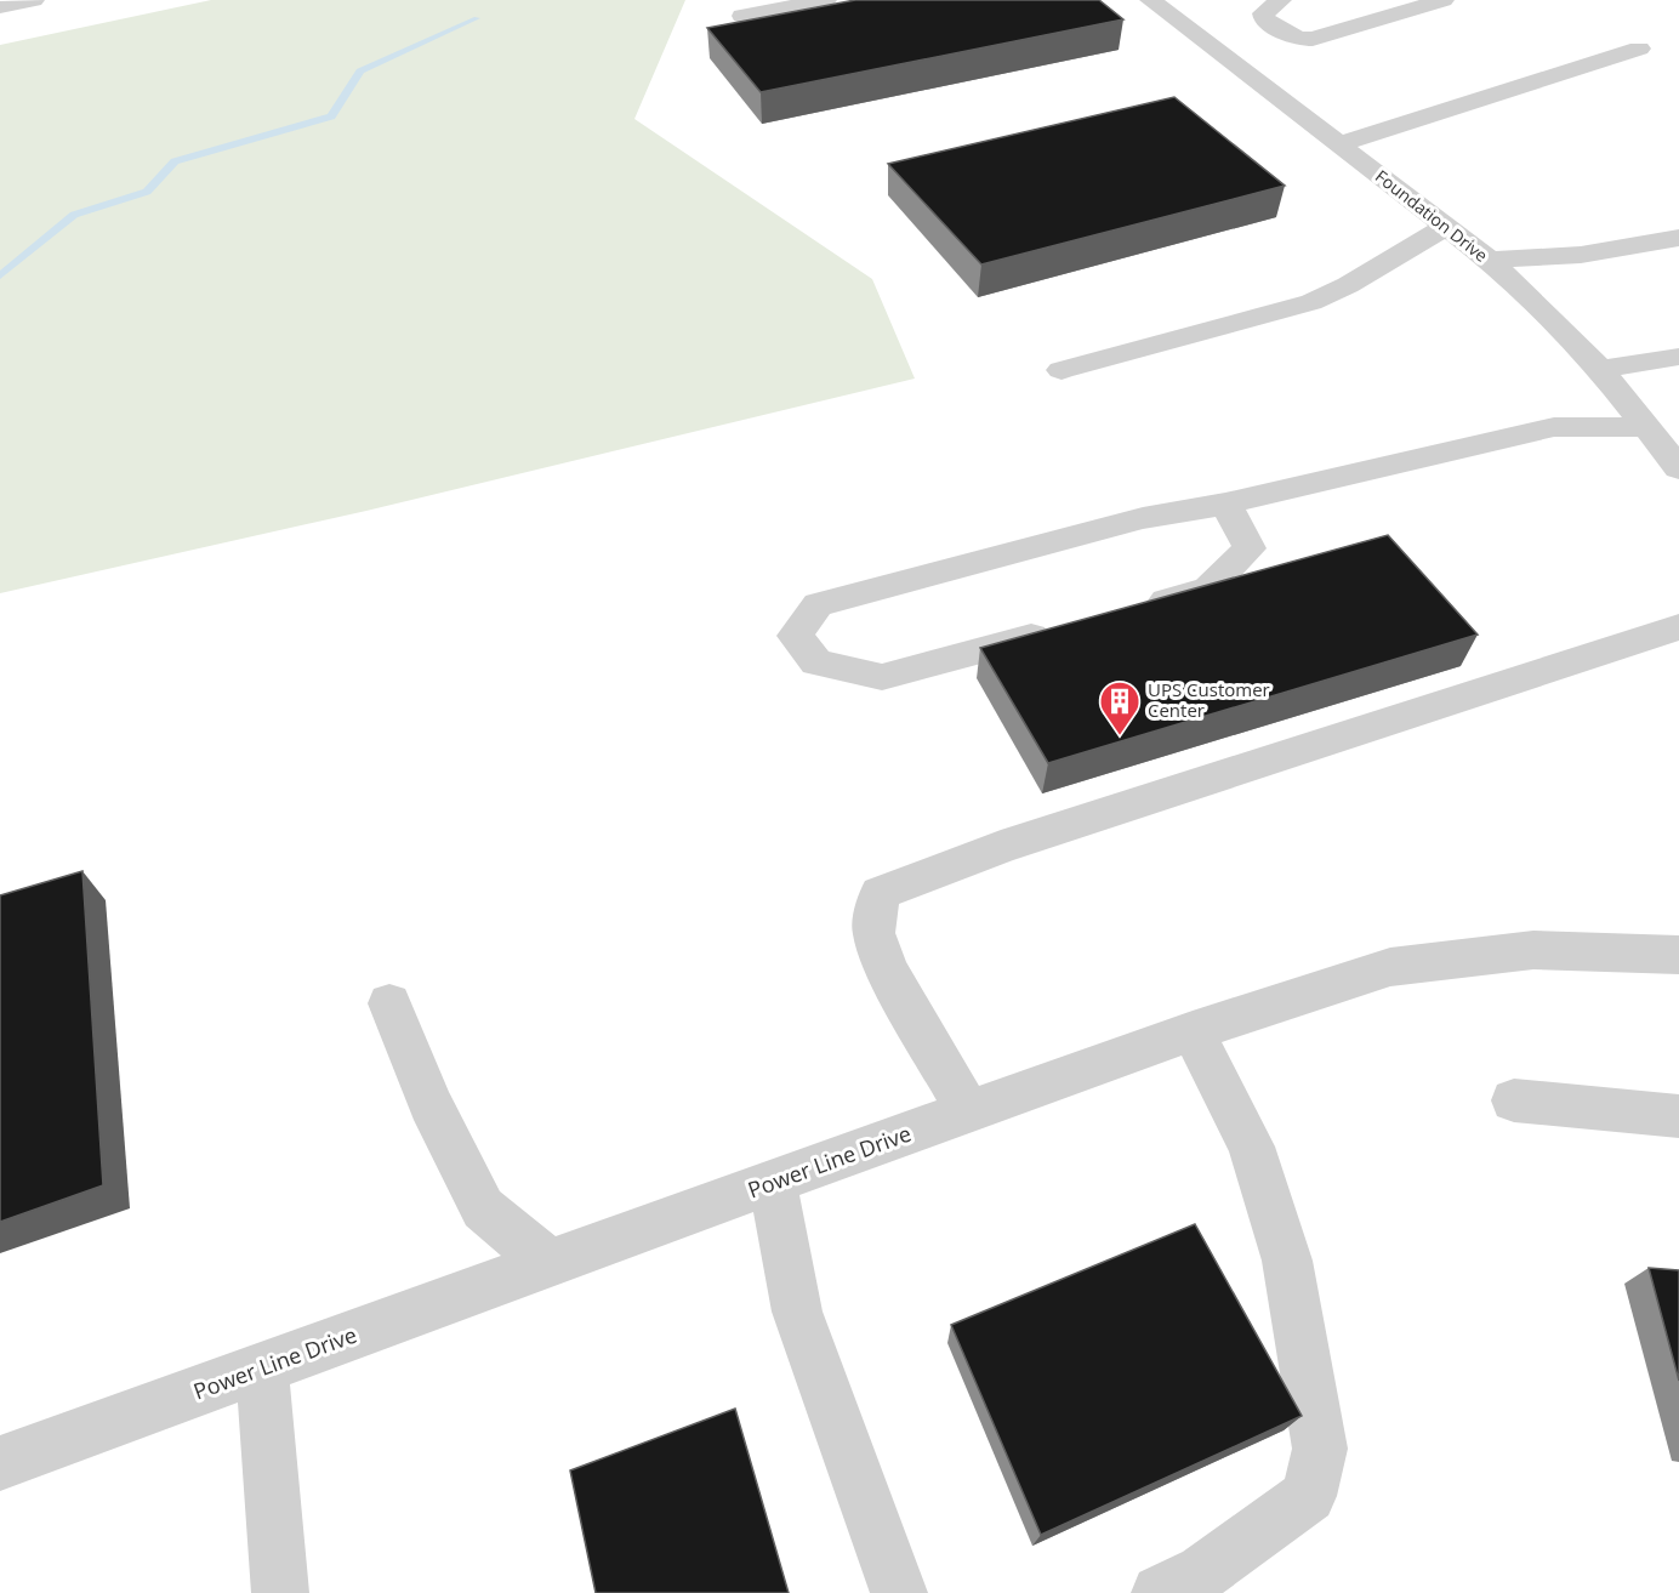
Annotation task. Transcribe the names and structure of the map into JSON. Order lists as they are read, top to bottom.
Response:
{
  "streets": {
    "street": ["Foundation Drive", "Power Line Drive"]
  },
  "places": {
    "building": ["UPS Customer Center"]
  }
}
